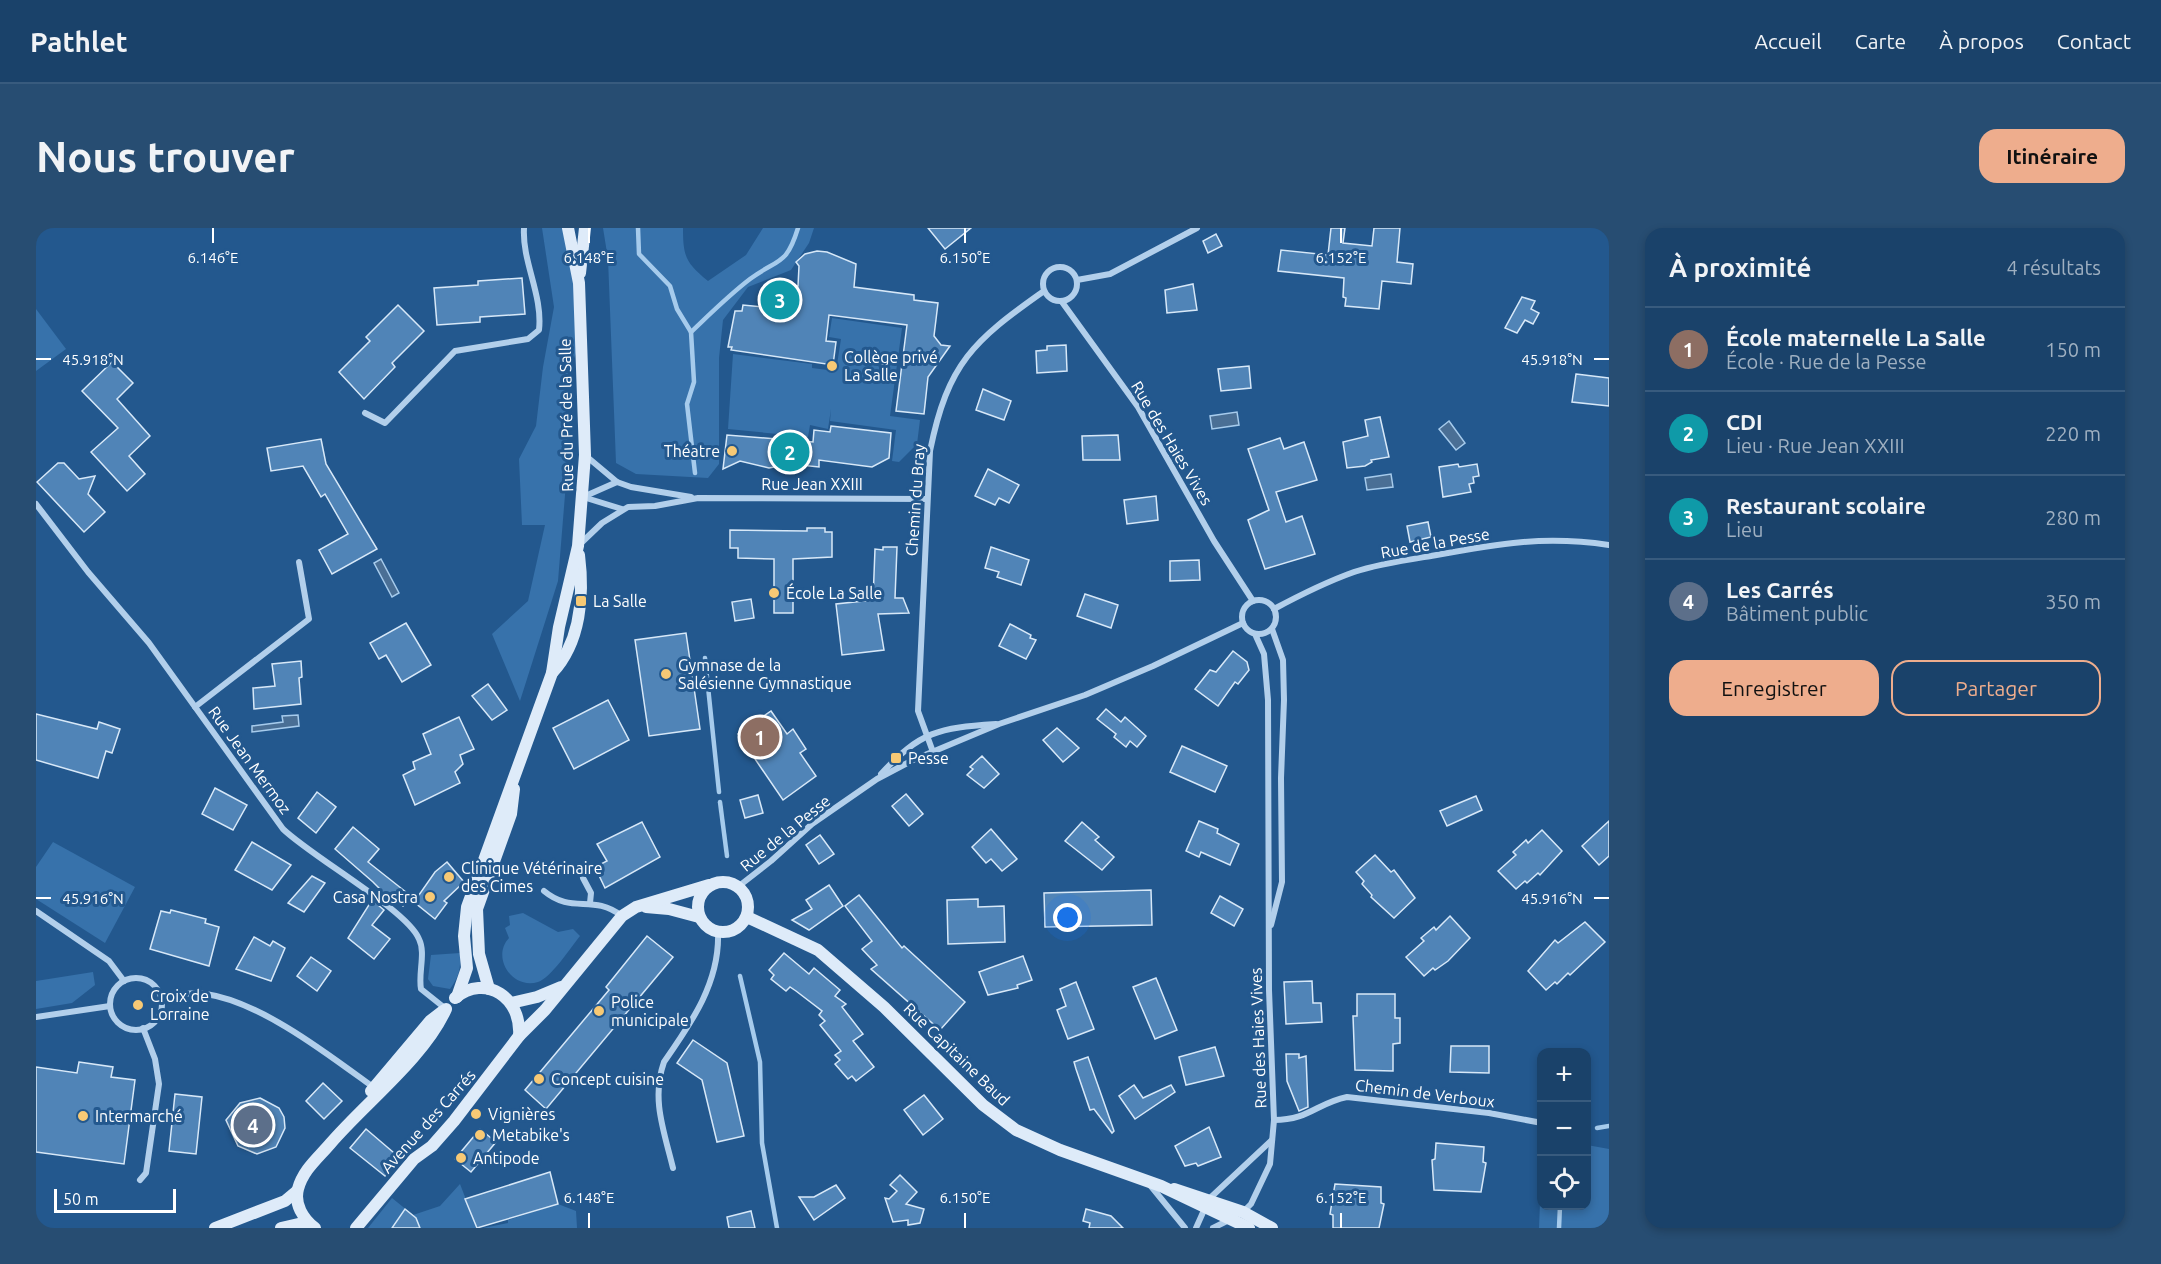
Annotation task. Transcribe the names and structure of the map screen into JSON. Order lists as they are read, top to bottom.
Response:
{
  "streets": {
    "main road": ["Rue du Pré de la Salle", "Rue Capitaine Baud", "Avenue des Carrés"],
    "street": [
      "Rue des Haies Vives",
      "Rue Jean XXIII",
      "Chemin du Bray",
      "Rue de la Pesse",
      "Rue Jean Mermoz",
      "Chemin de Verboux"
    ]
  },
  "crossings": [
    ["Rue du Pré de la Salle", "Rue Jean XXIII"],
    ["Rue des Haies Vives", "Chemin du Bray"],
    ["Rue des Haies Vives", "Rue de la Pesse"],
    ["Rue des Haies Vives", "Rue Capitaine Baud"],
    ["Rue des Haies Vives", "Chemin de Verboux"],
    ["Rue Jean XXIII", "Chemin du Bray"],
    ["Chemin du Bray", "Rue de la Pesse"],
    ["Rue de la Pesse", "Rue Capitaine Baud"]
  ],
  "places": {
    "other": [
      "Collège privé La Salle",
      "Théatre",
      "École La Salle",
      "Gymnase de la Salésienne Gymnastique",
      "Clinique Vétérinaire des Cimes",
      "Casa Nostra",
      "Croix de Lorraine",
      "Police municipale",
      "Concept cuisine",
      "Vignières",
      "Intermarché",
      "Metabike's",
      "Antipode"
    ],
    "transit": ["La Salle", "Pesse"]
  },
  "scale_bar": "50 m",
  "page": {
    "header": "Pathlet",
    "nav": [
      "Accueil",
      "Carte",
      "À propos",
      "Contact"
    ],
    "buttons": [
      "Itinéraire",
      ["Enregistrer", "Partager"]
    ],
    "title": "Nous trouver",
    "heading": ["À proximité", "4 résultats"],
    "pins": [
      "3",
      "2",
      "1",
      "4"
    ],
    "list": [
      {
        "mark": "1",
        "name": "École maternelle La Salle",
        "note": "École · Rue de la Pesse",
        "value": "150 m"
      },
      {
        "mark": "2",
        "name": "CDI",
        "note": "Lieu · Rue Jean XXIII",
        "value": "220 m"
      },
      {
        "mark": "3",
        "name": "Restaurant scolaire",
        "note": "Lieu",
        "value": "280 m"
      },
      {
        "mark": "4",
        "name": "Les Carrés",
        "note": "Bâtiment public",
        "value": "350 m"
      }
    ],
    "map_buttons": ["+", "−"],
    "scale": "50 m"
  },
  "coordinates": [
    "6.146°E",
    "6.148°E",
    "6.150°E",
    "6.152°E",
    "45.918°N",
    "45.916°N"
  ]
}
